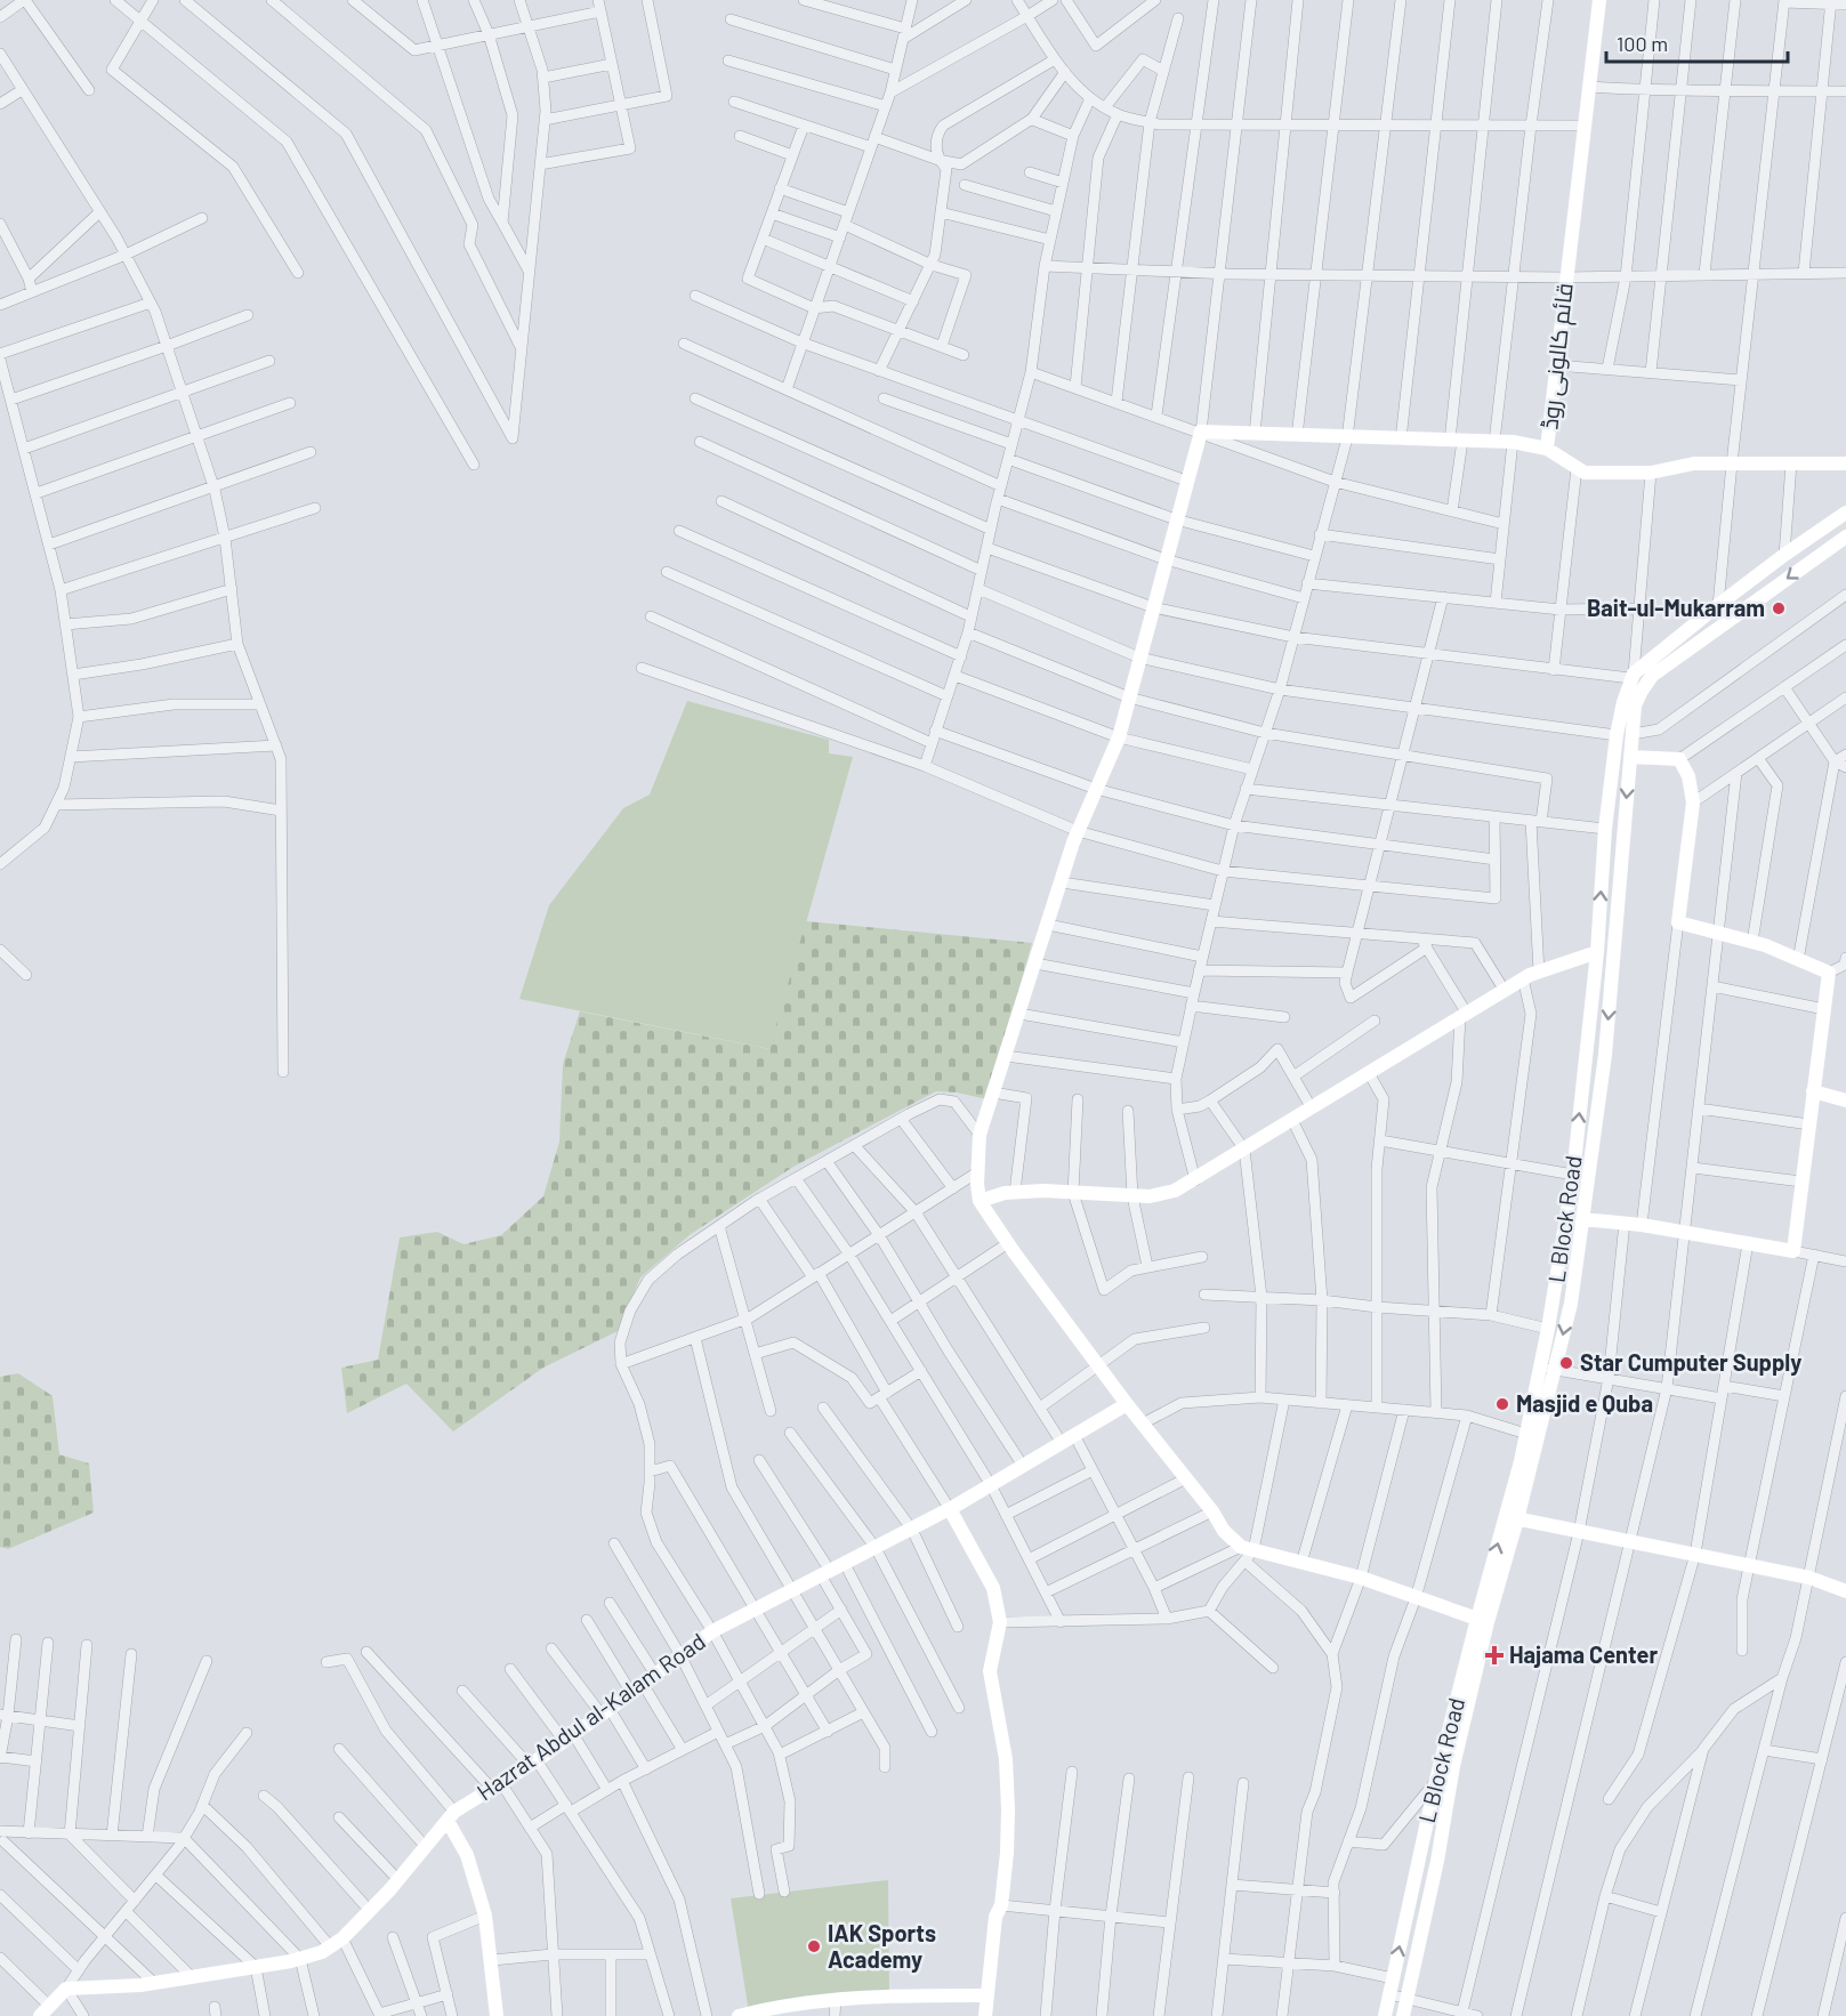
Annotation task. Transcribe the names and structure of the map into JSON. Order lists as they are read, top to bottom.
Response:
{
  "streets": {
    "street": ["قائم کالونی روڈ", "L Block Road", "Hazrat Abdul al-Kalam Road"]
  },
  "places": {
    "other": [
      "Bait-ul-Mukarram",
      "Star Cumputer Supply",
      "Masjid e Quba",
      "IAK Sports Academy"
    ],
    "health": ["Hajama Center"]
  },
  "scale_bar": "100 m"
}
